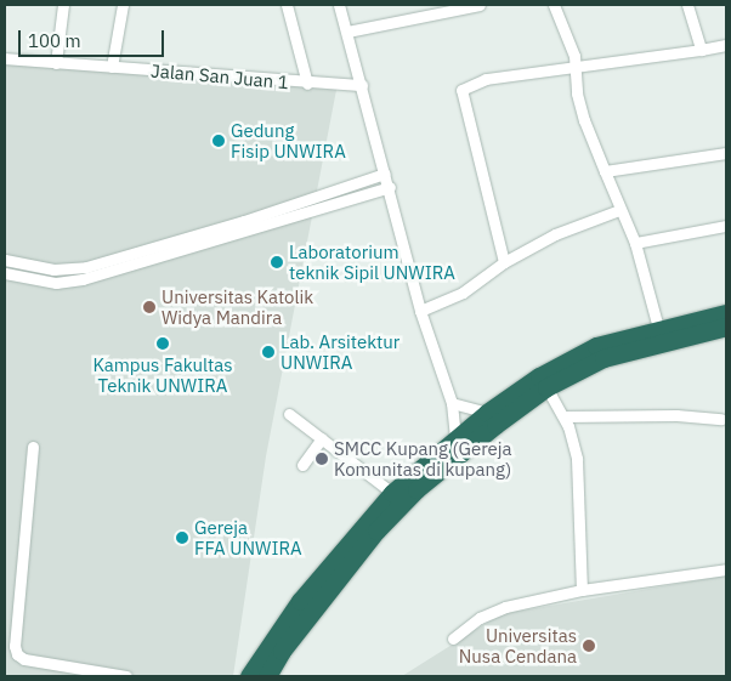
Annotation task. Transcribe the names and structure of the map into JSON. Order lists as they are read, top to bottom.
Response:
{
  "streets": {
    "street": ["Jalan San Juan 1"]
  },
  "places": [
    "Gedung Fisip UNWIRA",
    "Laboratorium teknik Sipil UNWIRA",
    "Universitas Katolik Widya Mandira",
    "Kampus Fakultas Teknik UNWIRA",
    "Lab. Arsitektur UNWIRA",
    "SMCC Kupang (Gereja Komunitas di kupang)",
    "Gereja FFA UNWIRA",
    "Universitas Nusa Cendana"
  ],
  "scale_bar": "100 m"
}
